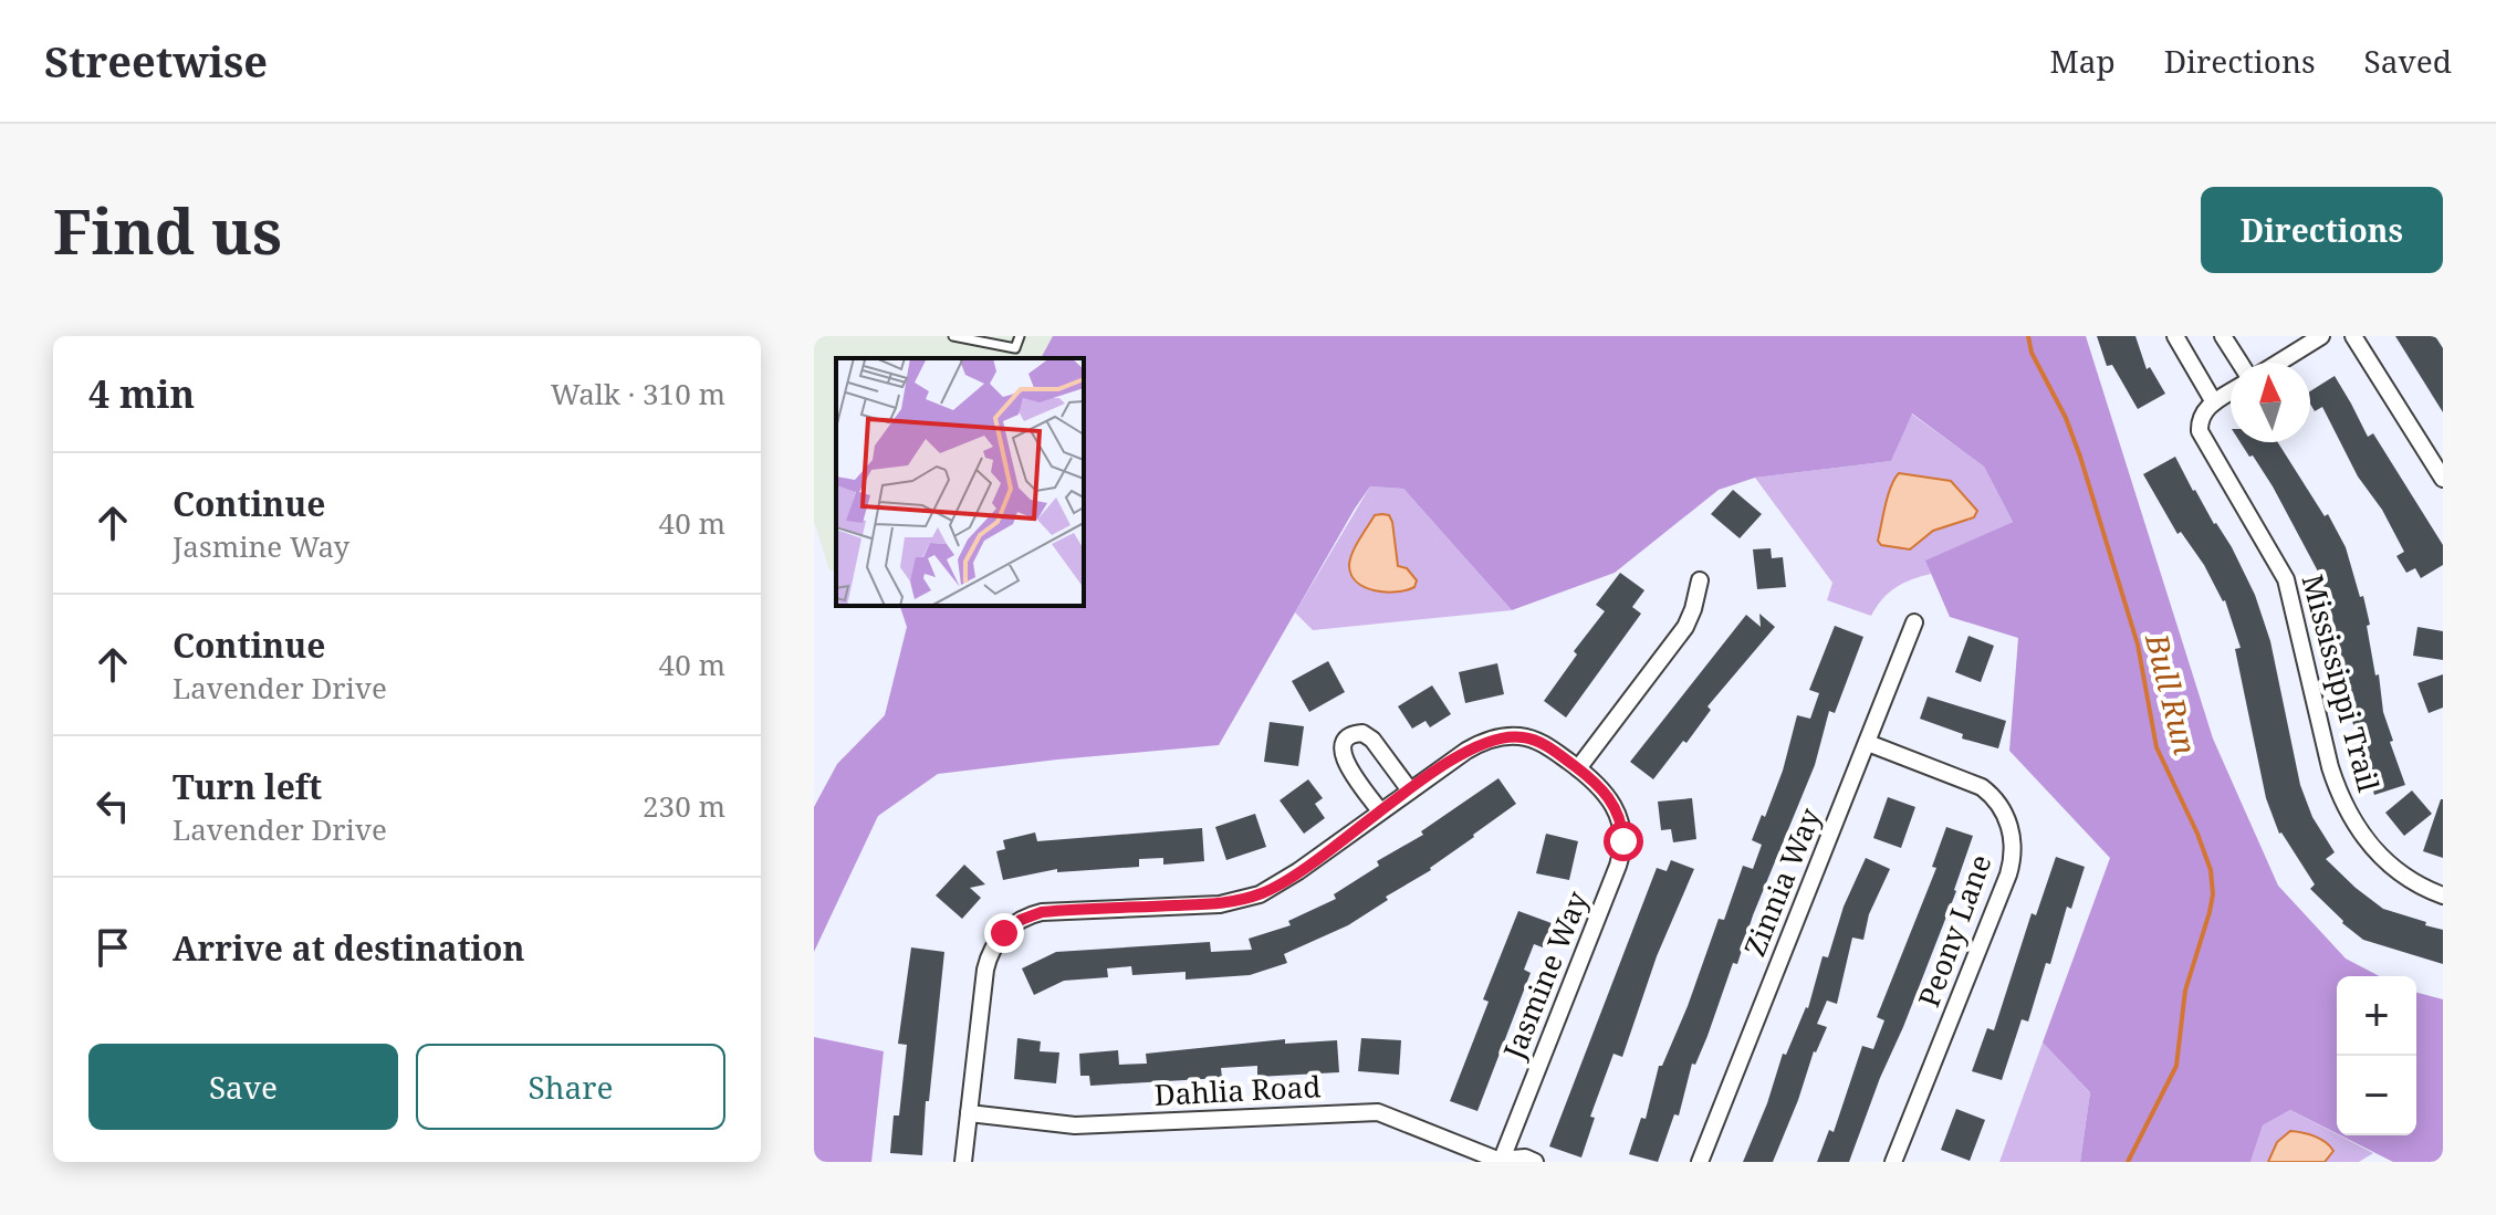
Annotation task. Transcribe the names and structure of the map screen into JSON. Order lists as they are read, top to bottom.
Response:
{
  "streets": {
    "street": [
      "Mississippi Trail",
      "Zinnia Way",
      "Peony Lane",
      "Jasmine Way",
      "Dahlia Road"
    ]
  },
  "crossings": [
    ["Zinnia Way", "Peony Lane"],
    ["Jasmine Way", "Dahlia Road"]
  ],
  "water": ["Bull Run"],
  "north": "top",
  "page": {
    "header": "Streetwise",
    "nav": ["Map", "Directions", "Saved"],
    "buttons": [
      "Directions",
      ["Save", "Share"]
    ],
    "title": "Find us",
    "heading": ["4 min", "Walk · 310 m"],
    "list": [
      ["Continue", "Jasmine Way", "40 m"],
      ["Continue", "Lavender Drive", "40 m"],
      ["Turn left", "Lavender Drive", "230 m"],
      "Arrive at destination"
    ],
    "map_buttons": ["+", "−"]
  }
}
